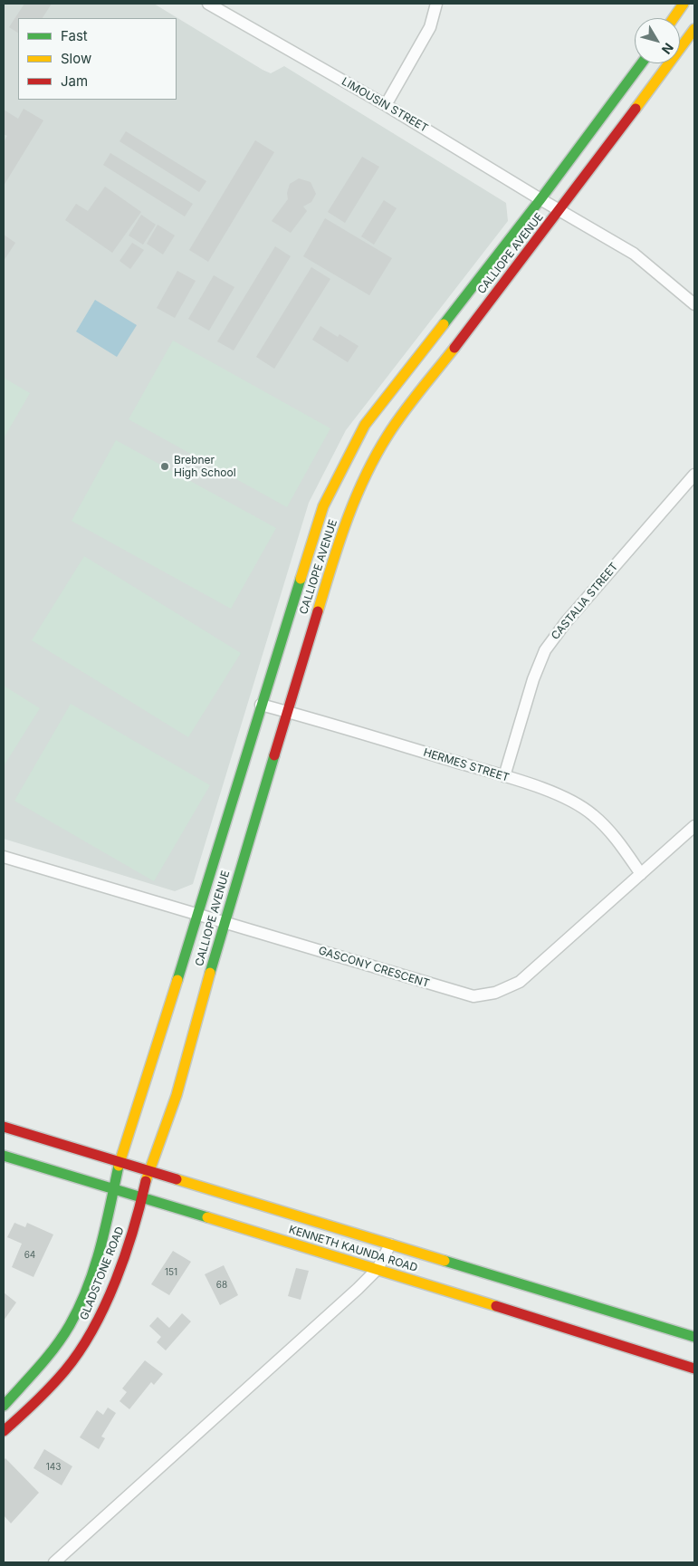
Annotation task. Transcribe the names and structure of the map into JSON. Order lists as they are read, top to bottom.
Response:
{
  "streets": {
    "street": [
      "LIMOUSIN STREET",
      "CALLIOPE AVENUE",
      "CASTALIA STREET",
      "HERMES STREET",
      "GASCONY CRESCENT",
      "KENNETH KAUNDA ROAD",
      "GLADSTONE ROAD"
    ]
  },
  "crossings": [
    ["LIMOUSIN STREET", "CALLIOPE AVENUE"],
    ["CALLIOPE AVENUE", "HERMES STREET"],
    ["CALLIOPE AVENUE", "GASCONY CRESCENT"],
    ["CALLIOPE AVENUE", "KENNETH KAUNDA ROAD"],
    ["CALLIOPE AVENUE", "GLADSTONE ROAD"],
    ["CASTALIA STREET", "HERMES STREET"],
    ["HERMES STREET", "GASCONY CRESCENT"],
    ["KENNETH KAUNDA ROAD", "GLADSTONE ROAD"]
  ],
  "places": ["Brebner High School"],
  "house_numbers": [
    "64",
    "151",
    "68",
    "143"
  ],
  "legend": ["Fast", "Slow", "Jam"],
  "north": "bottom right"
}
